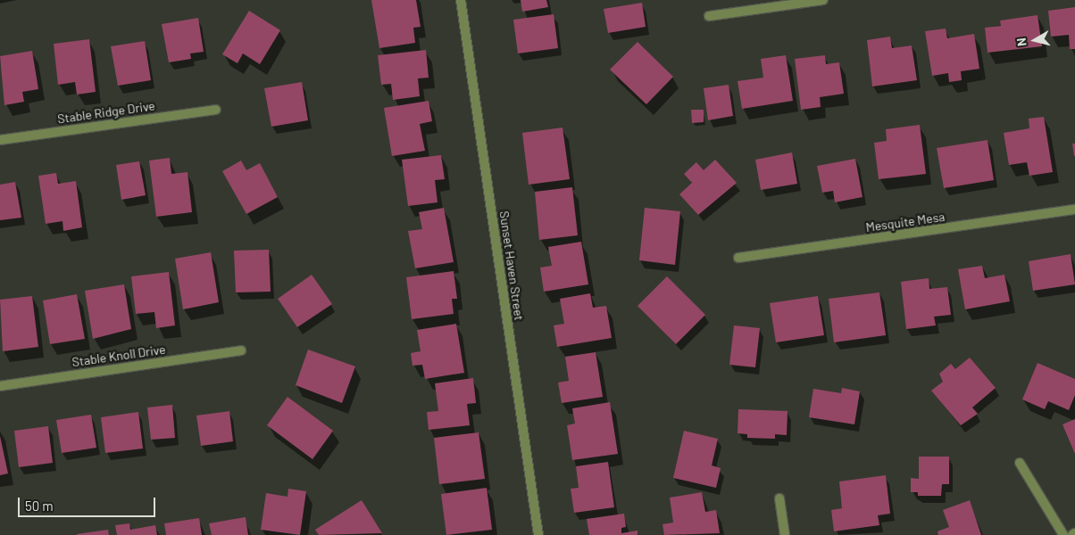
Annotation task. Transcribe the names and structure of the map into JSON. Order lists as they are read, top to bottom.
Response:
{
  "streets": {
    "street": [
      "Stable Ridge Drive",
      "Mesquite Mesa",
      "Sunset Haven Street",
      "Stable Knoll Drive"
    ]
  },
  "scale_bar": "50 m",
  "north": "left"
}
